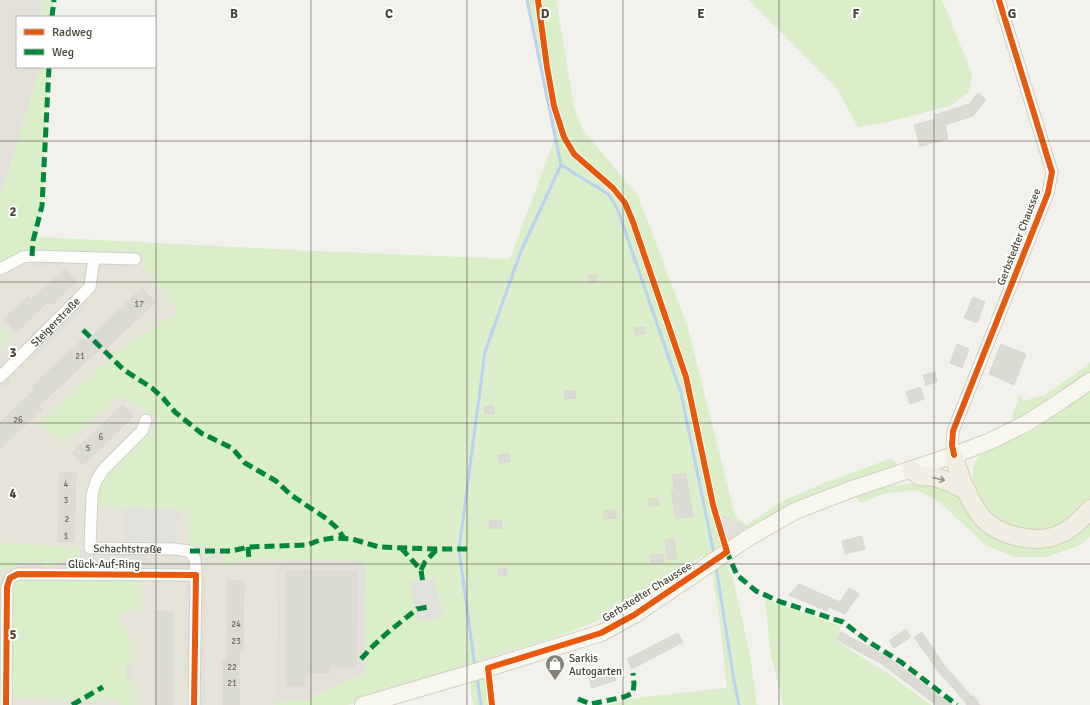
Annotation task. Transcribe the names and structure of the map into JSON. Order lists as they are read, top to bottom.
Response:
{
  "streets": {
    "main road": ["Gerbstedter Chaussee"],
    "street": ["Steigerstraße", "Schachtstraße", "Glück-Auf-Ring"]
  },
  "crossings": [
    ["Schachtstraße", "Glück-Auf-Ring"]
  ],
  "places": {
    "shop": ["Sarkis Autogarten"]
  },
  "house_numbers": [
    "17",
    "21",
    "26",
    "6",
    "5",
    "4",
    "3",
    "2",
    "1",
    "24",
    "23",
    "22",
    "21"
  ],
  "legend": ["Radweg", "Weg"],
  "grid": {
    "columns": [
      "B",
      "C",
      "D",
      "E",
      "F",
      "G"
    ],
    "rows": [
      "2",
      "3",
      "4",
      "5"
    ]
  }
}
